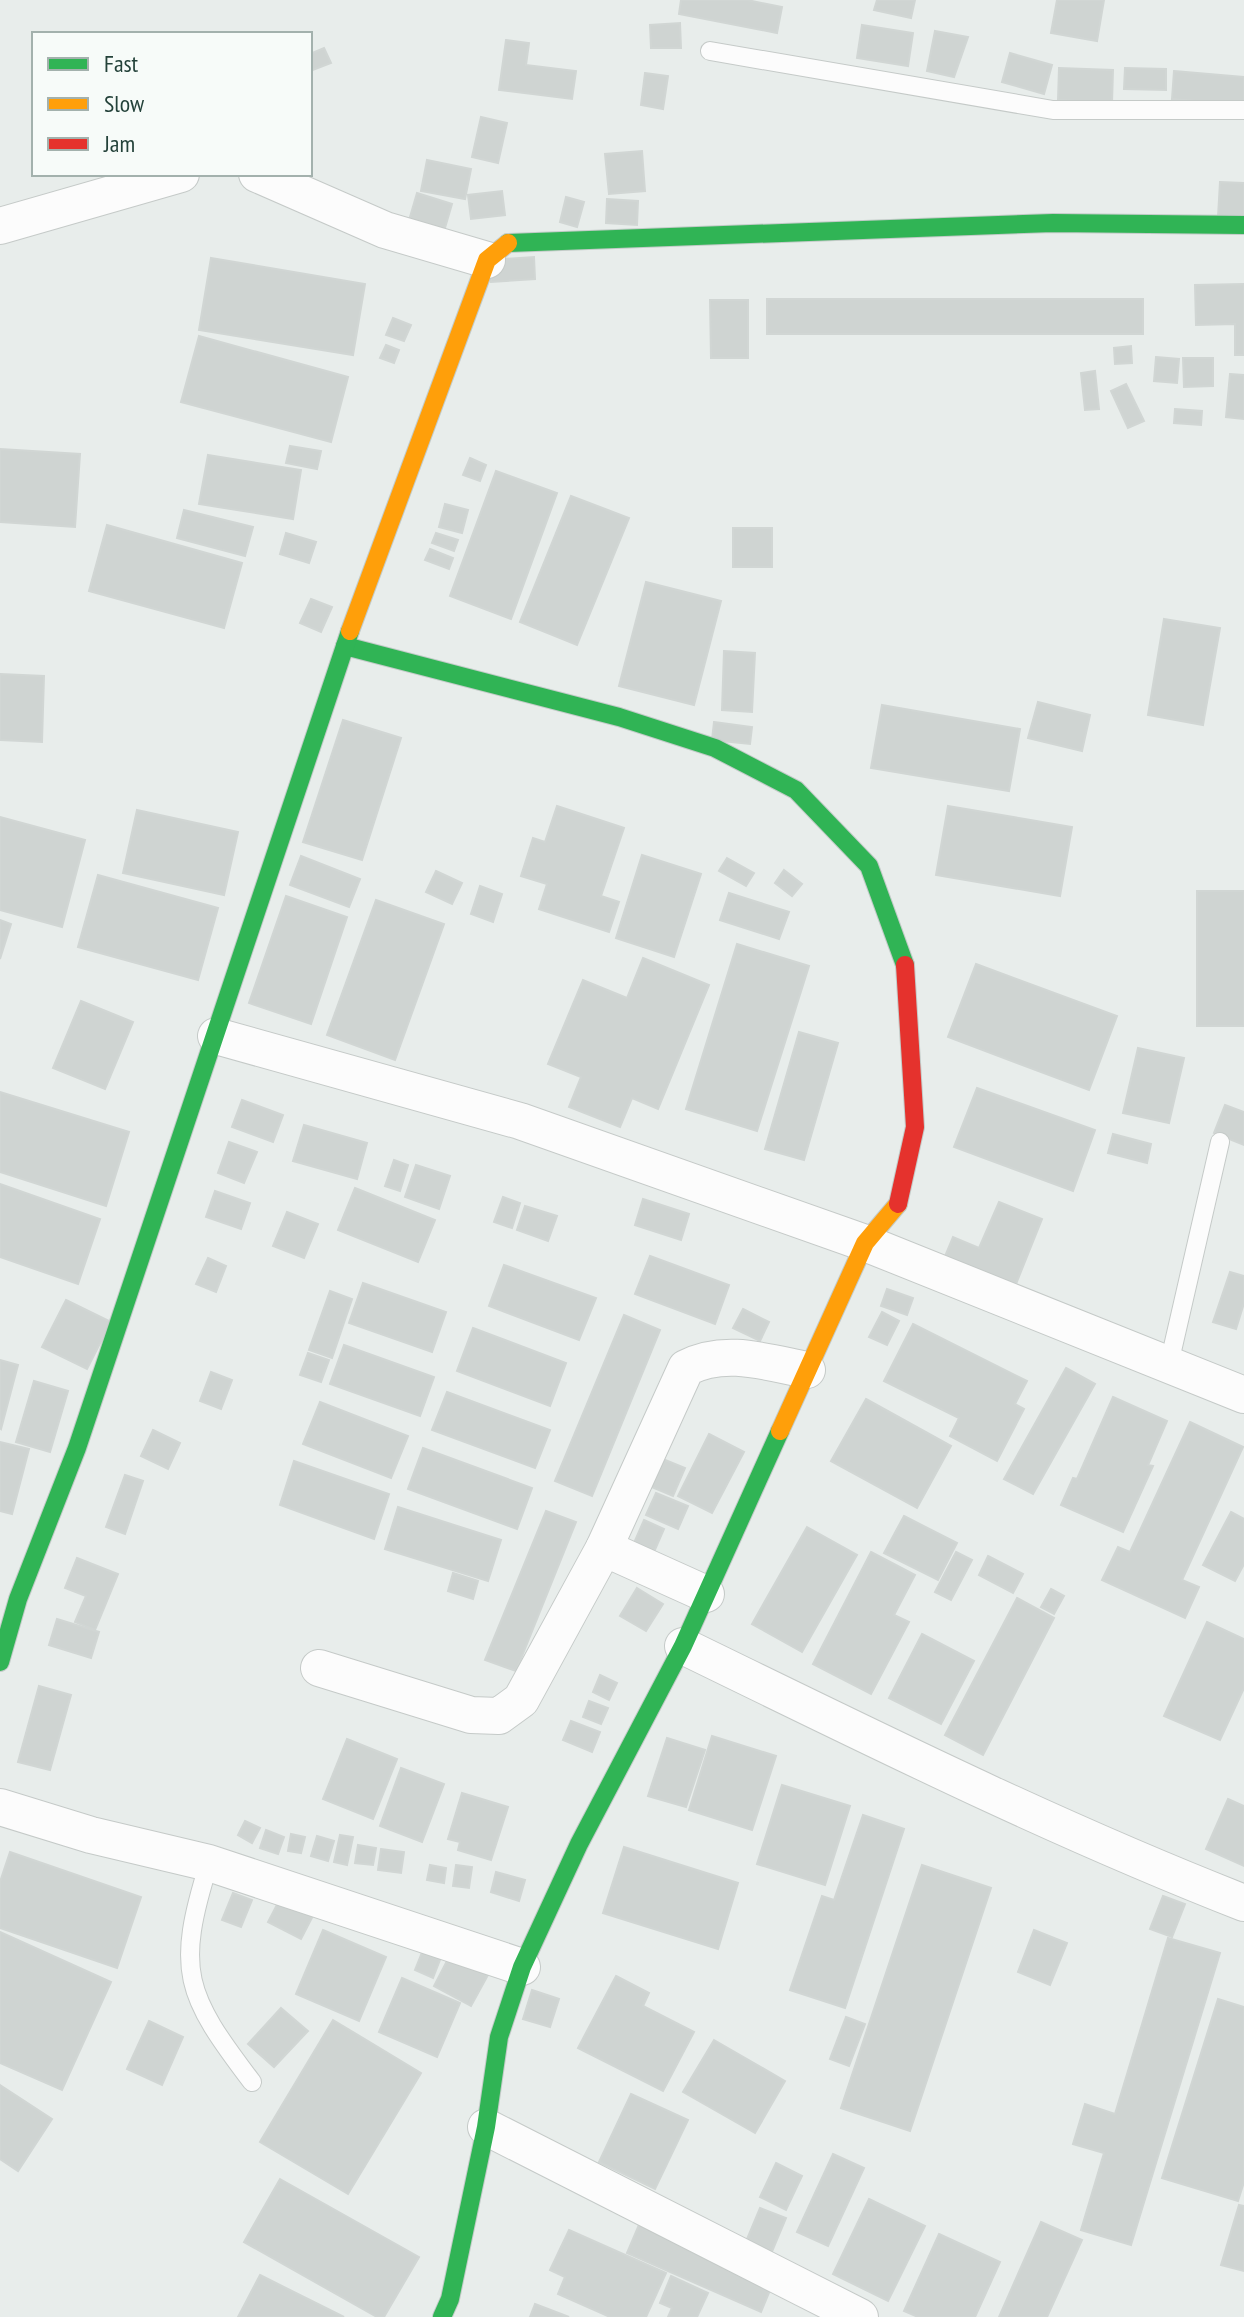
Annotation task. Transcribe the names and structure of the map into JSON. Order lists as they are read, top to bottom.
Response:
{
  "legend": ["Fast", "Slow", "Jam"]
}
